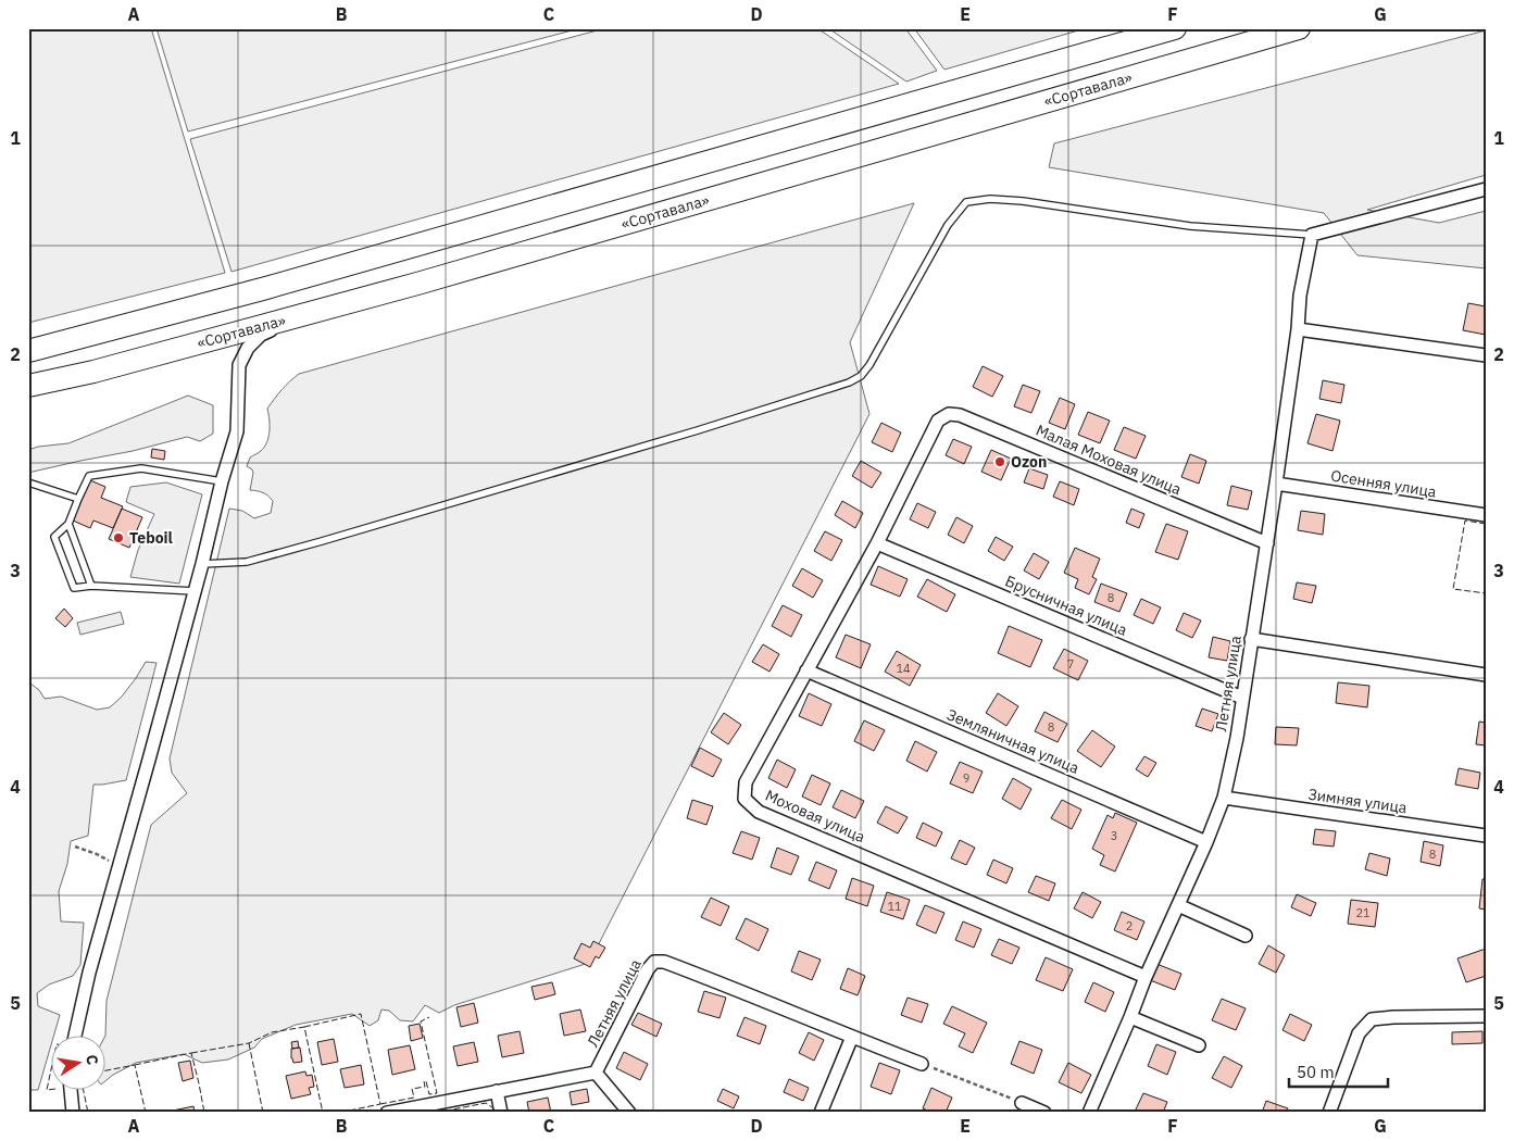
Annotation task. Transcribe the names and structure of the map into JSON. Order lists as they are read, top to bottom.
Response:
{
  "streets": {
    "highway": ["«Сортавала»"],
    "street": [
      "Малая Моховая улица",
      "Осенняя улица",
      "Брусничная улица",
      "Летняя улица",
      "Земляничная улица",
      "Зимняя улица",
      "Моховая улица"
    ]
  },
  "crossings": [
    ["Малая Моховая улица", "Летняя улица"],
    ["Малая Моховая улица", "Моховая улица"],
    ["Осенняя улица", "Летняя улица"],
    ["Брусничная улица", "Летняя улица"],
    ["Брусничная улица", "Моховая улица"],
    ["Летняя улица", "Земляничная улица"],
    ["Летняя улица", "Зимняя улица"],
    ["Летняя улица", "Моховая улица"],
    ["Земляничная улица", "Моховая улица"]
  ],
  "places": ["Ozon", "Teboil"],
  "house_numbers": [
    "8",
    "7",
    "14",
    "8",
    "9",
    "3",
    "8",
    "11",
    "21",
    "2"
  ],
  "scale_bar": "50 m",
  "north": "right",
  "grid": {
    "columns": [
      "A",
      "B",
      "C",
      "D",
      "E",
      "F",
      "G"
    ],
    "rows": [
      "1",
      "2",
      "3",
      "4",
      "5"
    ]
  }
}
